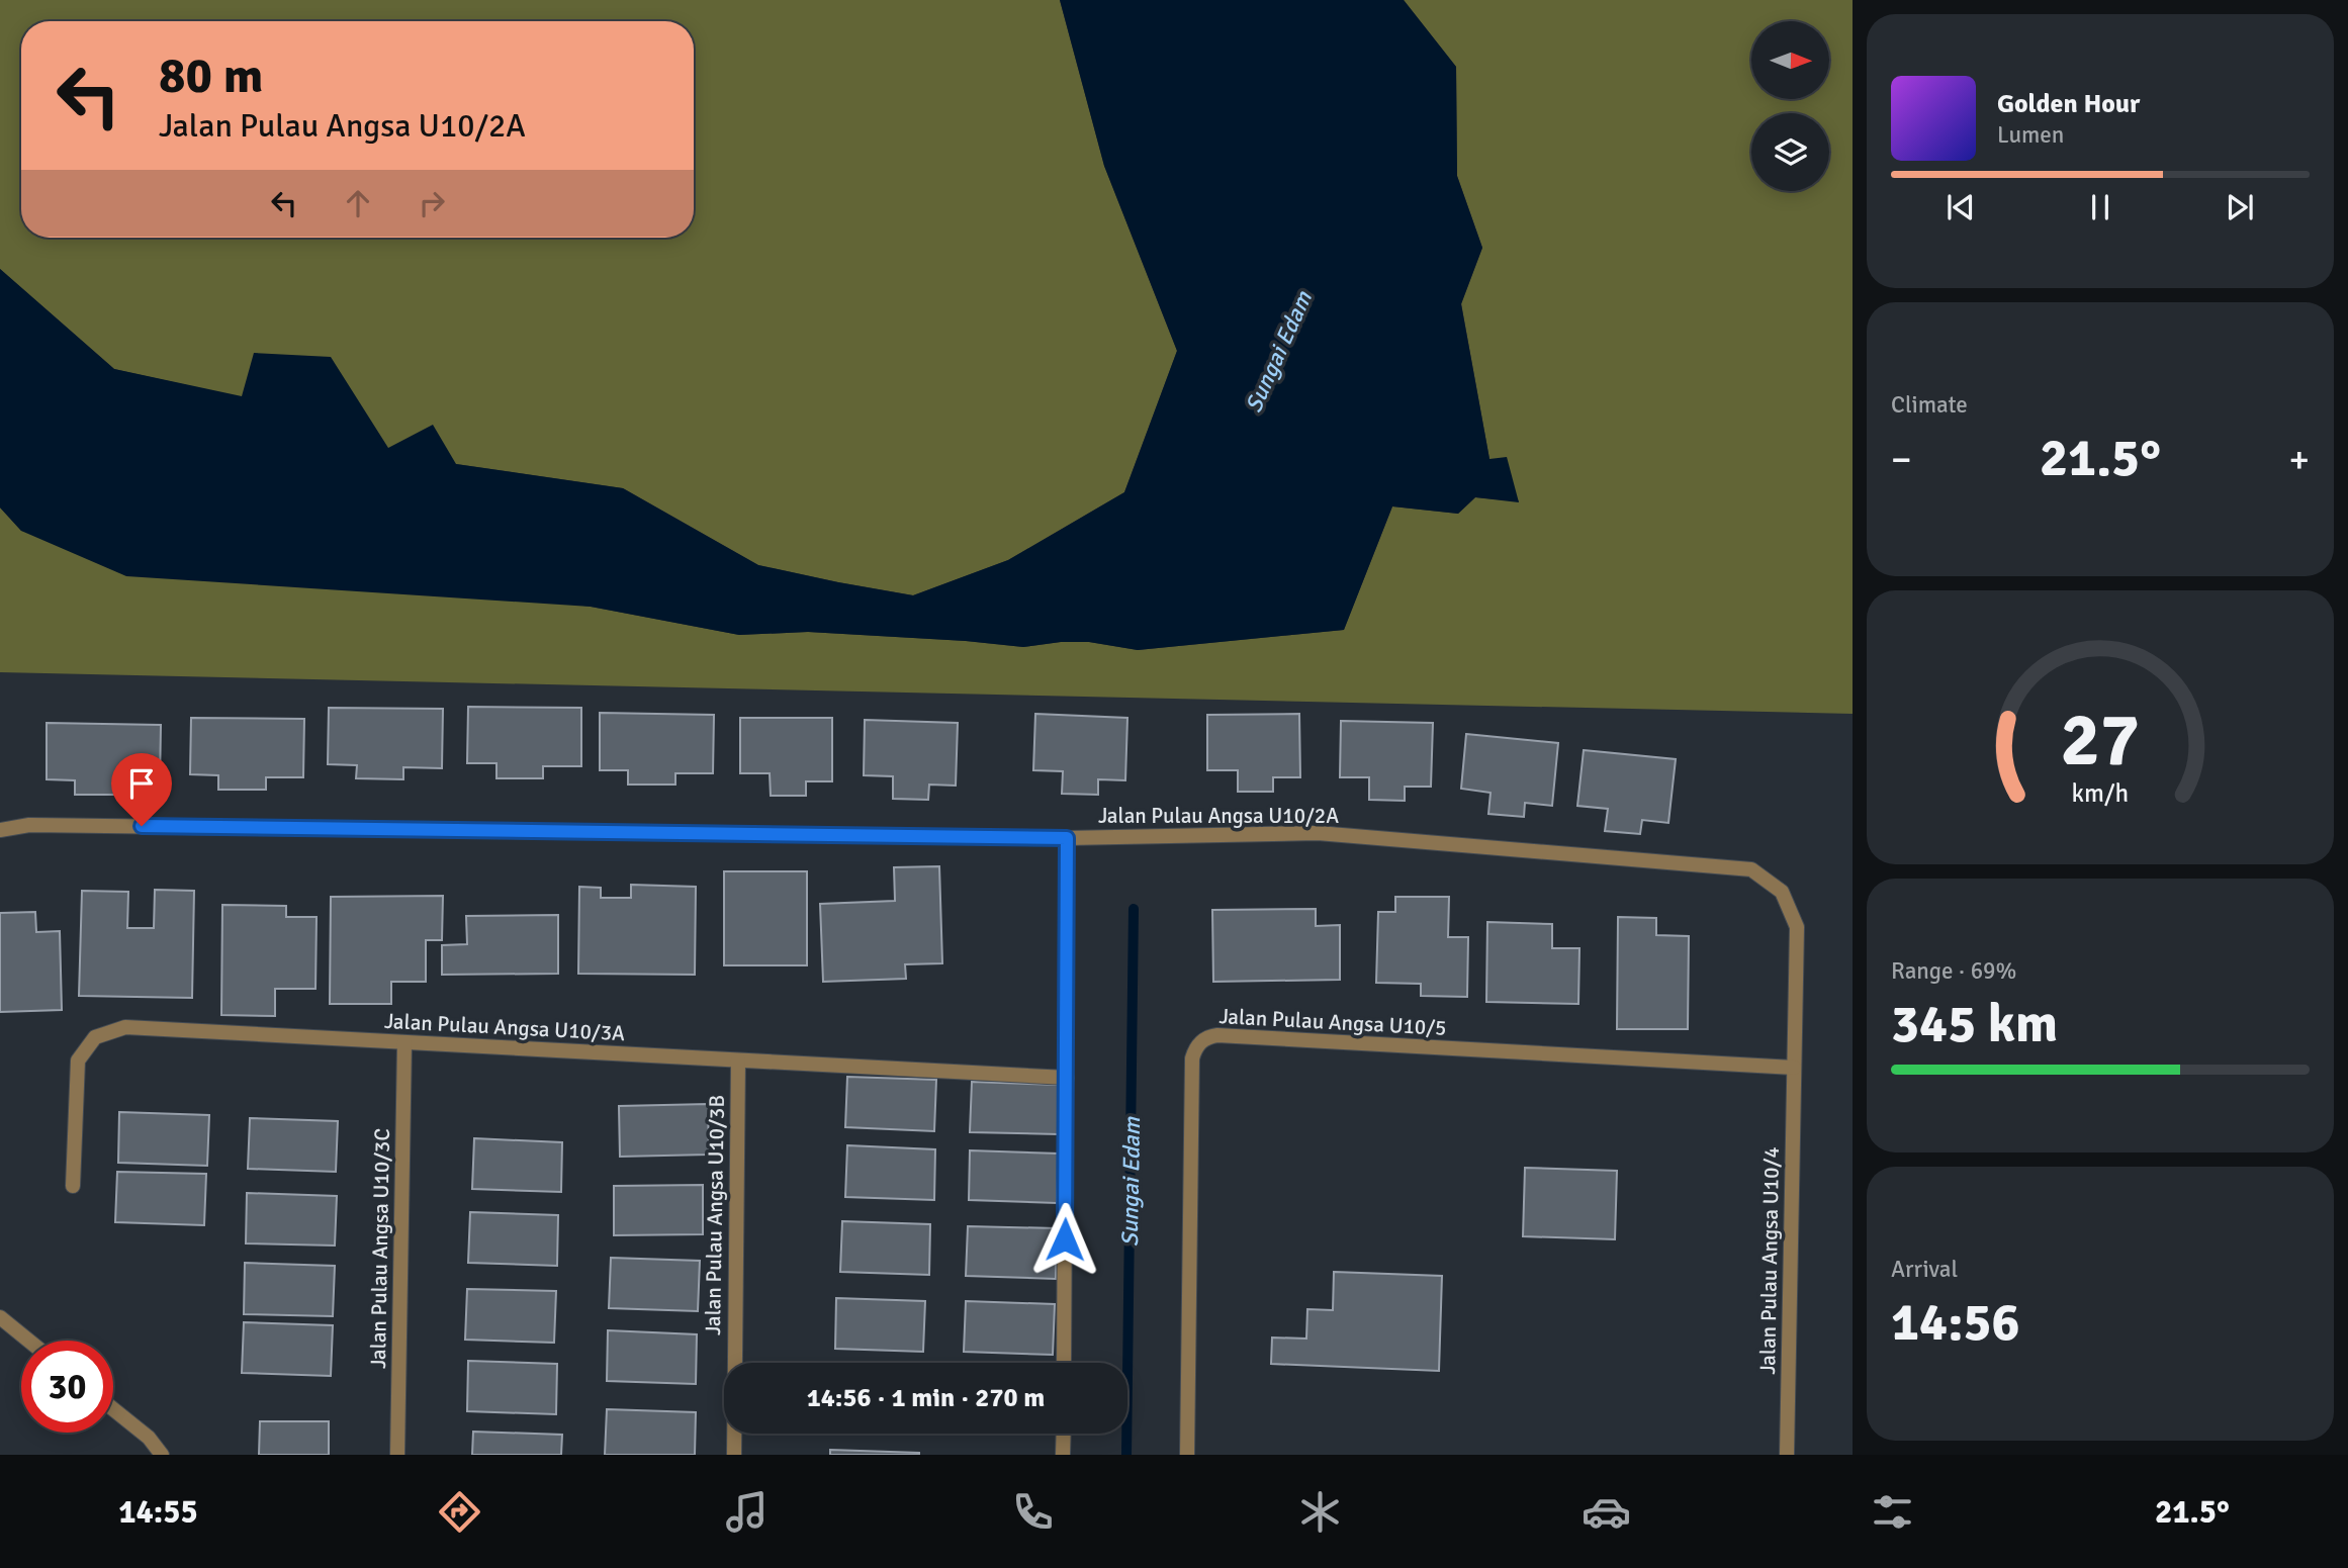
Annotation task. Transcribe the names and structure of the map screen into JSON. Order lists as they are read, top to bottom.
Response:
{
  "streets": {
    "street": [
      "Jalan Pulau Angsa U10/2A",
      "Jalan Pulau Angsa U10/5",
      "Jalan Pulau Angsa U10/3A",
      "Jalan Pulau Angsa U10/3B",
      "Jalan Pulau Angsa U10/3C",
      "Jalan Pulau Angsa U10/4"
    ]
  },
  "crossings": [
    ["Jalan Pulau Angsa U10/2A", "Jalan Pulau Angsa U10/5"],
    ["Jalan Pulau Angsa U10/2A", "Jalan Pulau Angsa U10/4"],
    ["Jalan Pulau Angsa U10/5", "Jalan Pulau Angsa U10/4"],
    ["Jalan Pulau Angsa U10/3A", "Jalan Pulau Angsa U10/3B"],
    ["Jalan Pulau Angsa U10/3A", "Jalan Pulau Angsa U10/3C"]
  ],
  "water": ["Sungai Edam"],
  "north": "right",
  "page": {
    "turn": ["80 m", "Jalan Pulau Angsa U10/2A"],
    "song": ["Golden Hour", "Lumen"],
    "tile": [
      "Climate",
      ["Range · 69%", "345 km"],
      ["Arrival", "14:56"]
    ],
    "heat": ["−", "21.5°", "+"],
    "limit": "30",
    "trip": "14:56 · 1 min · 270 m",
    "tabs": ["14:55", "21.5°"],
    "gauge": ["27", "km/h"]
  }
}
